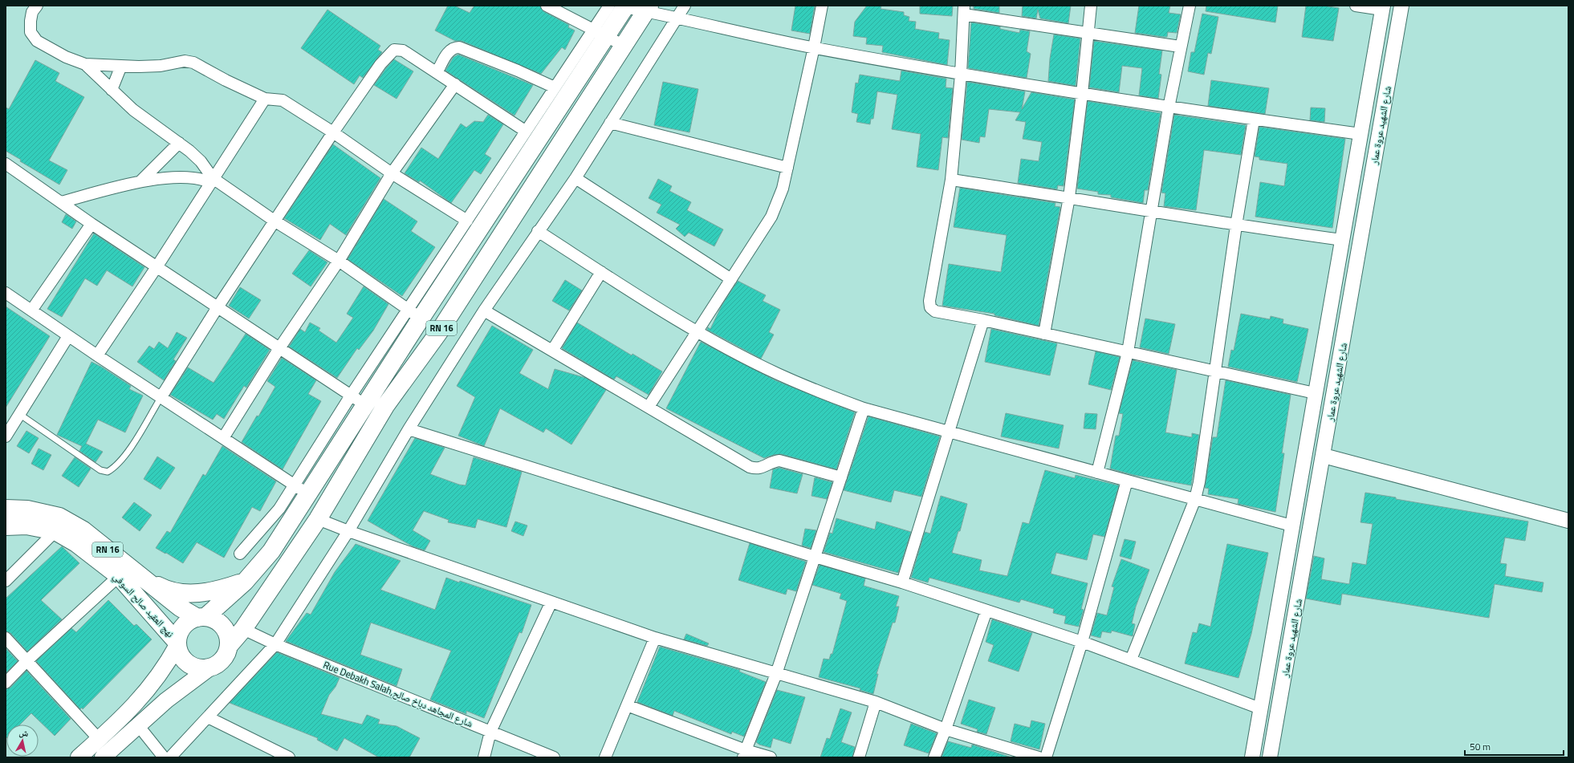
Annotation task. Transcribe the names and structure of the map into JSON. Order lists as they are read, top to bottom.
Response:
{
  "streets": {
    "main road": ["RN 16", "نهج العقيد صالح السوفي"],
    "street": ["شارع الشهيد عروة عمار", "Rue Debakh Salah,شارع المجاهد دباخ صالح"]
  },
  "crossings": [
    ["RN 16", "نهج العقيد صالح السوفي"],
    ["RN 16", "Rue Debakh Salah,شارع المجاهد دباخ صالح"]
  ],
  "scale_bar": "50 m",
  "north": "top"
}
